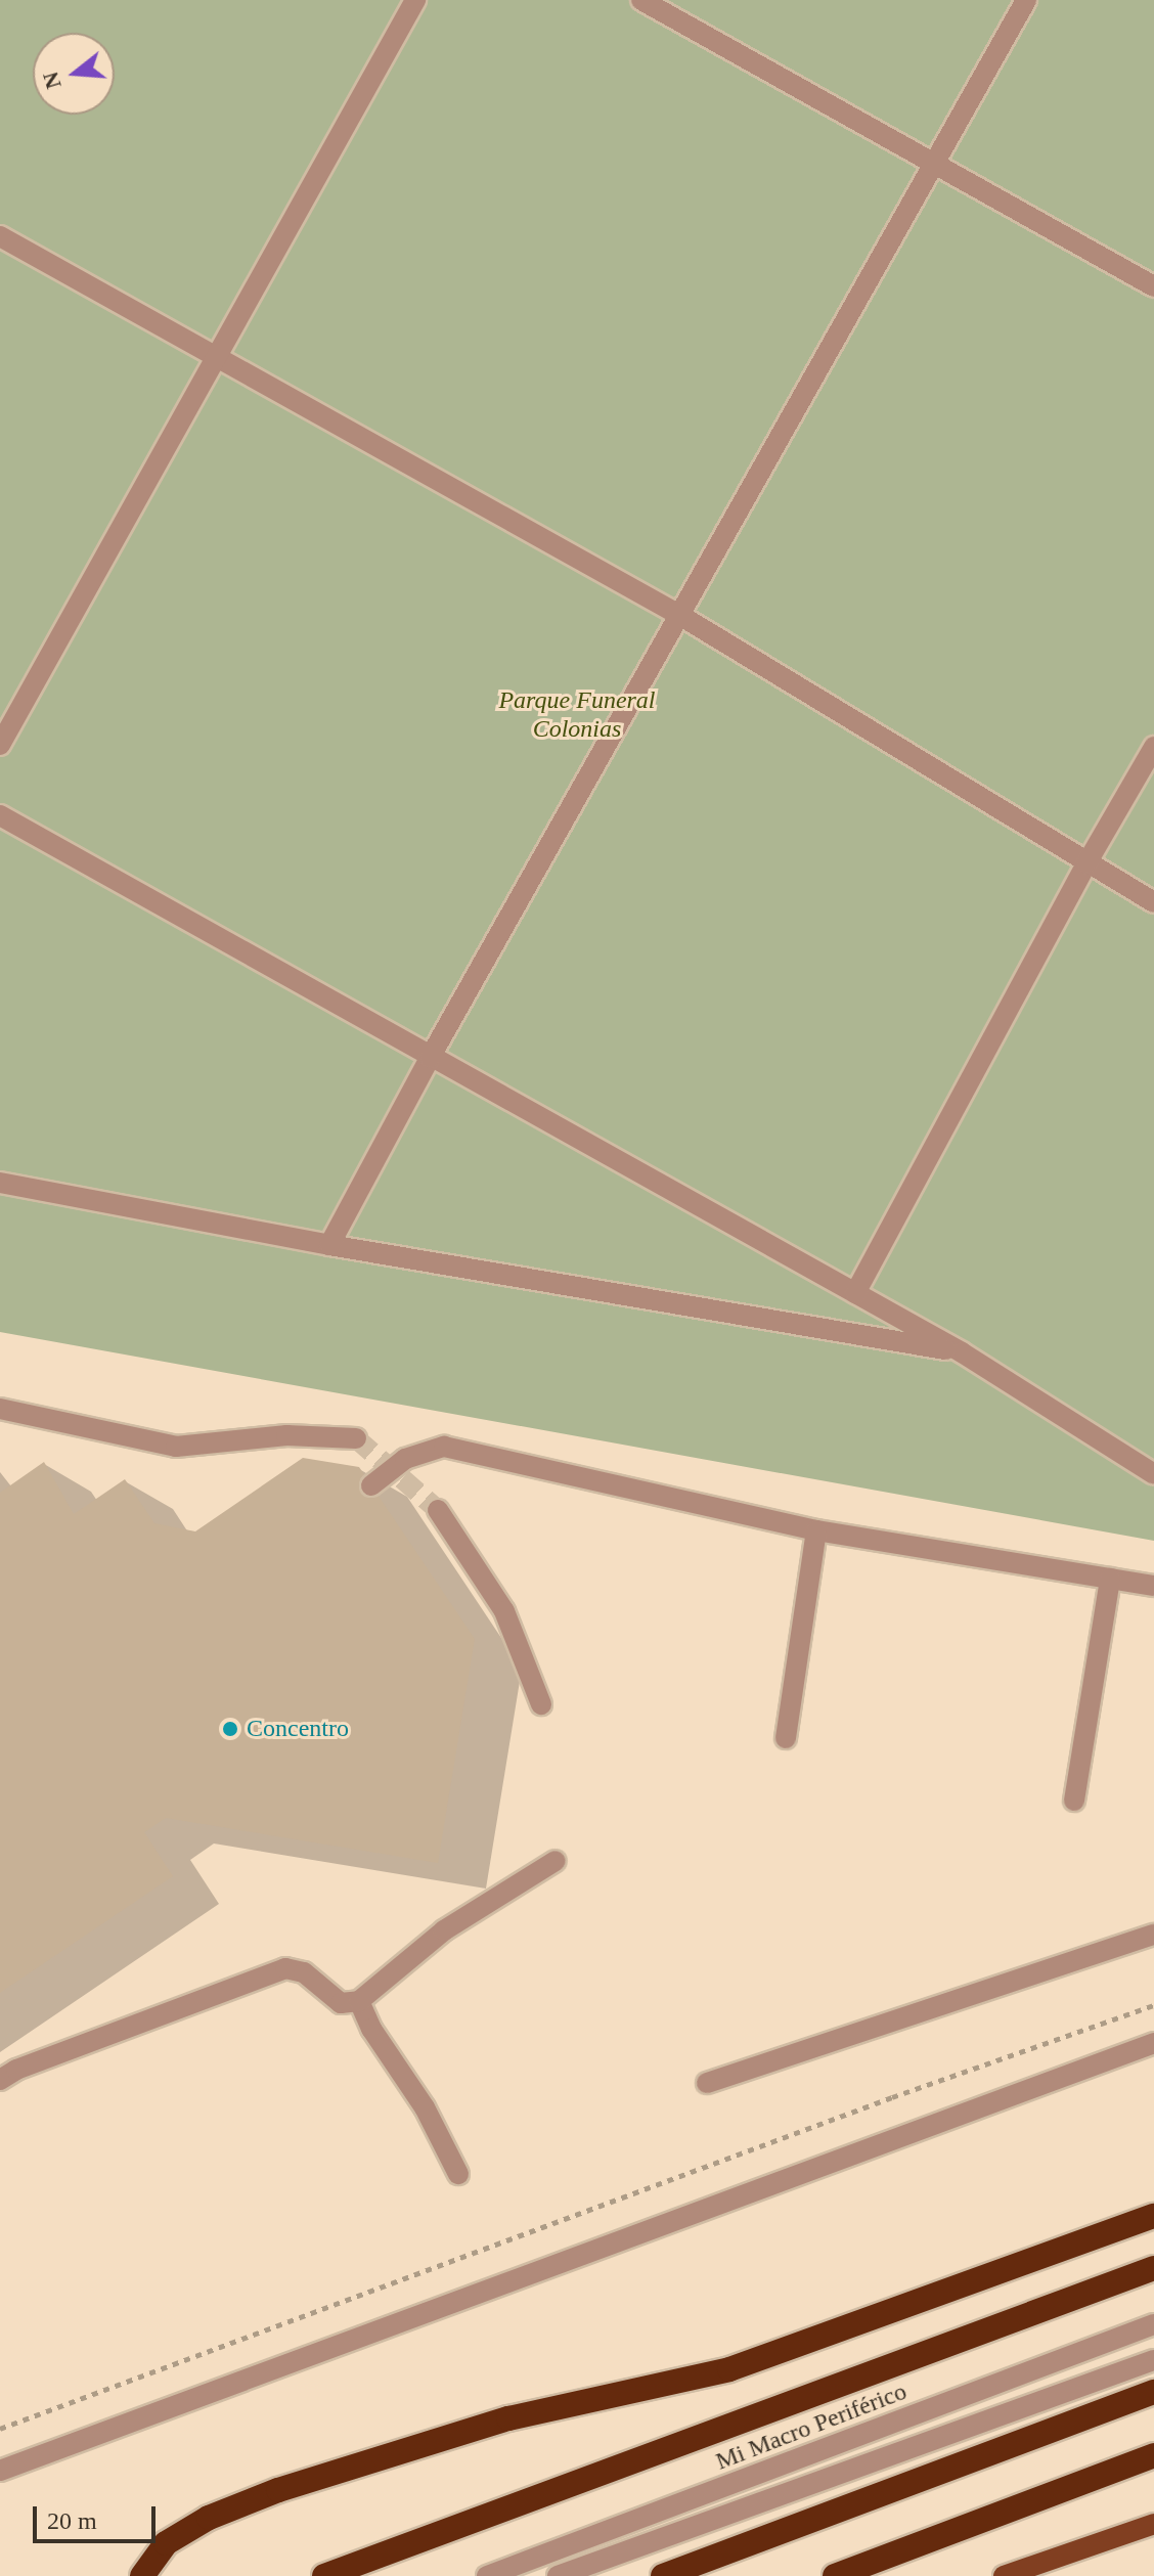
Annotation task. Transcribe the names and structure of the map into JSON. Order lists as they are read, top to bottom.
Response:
{
  "streets": {
    "street": ["Mi Macro Periférico"]
  },
  "parks": ["Parque Funeral Colonias"],
  "places": ["Concentro"],
  "scale_bar": "20 m",
  "north": "left"
}
